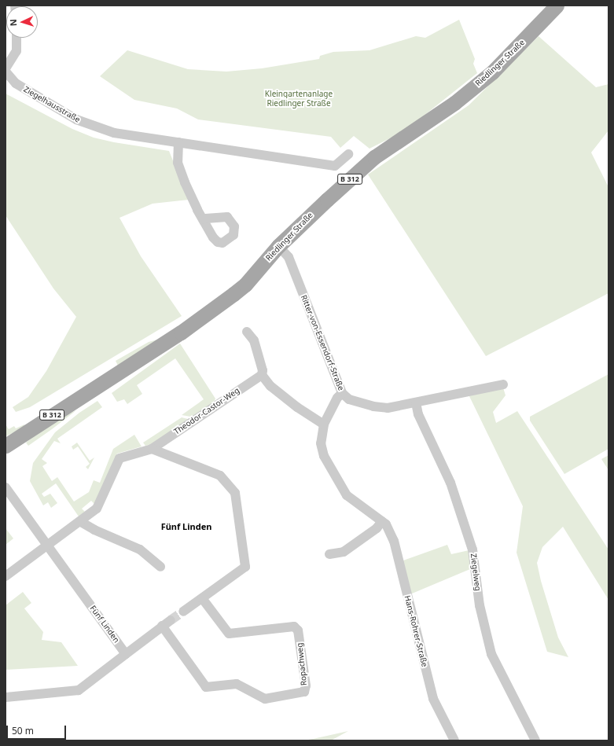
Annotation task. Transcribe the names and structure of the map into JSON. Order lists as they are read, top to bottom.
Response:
{
  "streets": {
    "main road": ["Riedlinger Straße", "B 312"],
    "street": [
      "Ziegelhausstraße",
      "Ritter-von-Essendorf-Straße",
      "Theodor-Castor-Weg",
      "Ziegelweg",
      "Fünf Linden",
      "Hans-Rohrer-Straße",
      "Ropachweg"
    ]
  },
  "crossings": [
    ["Riedlinger Straße", "Ritter-von-Essendorf-Straße"],
    ["Ritter-von-Essendorf-Straße", "Ziegelweg"],
    ["Ritter-von-Essendorf-Straße", "Hans-Rohrer-Straße"],
    ["Theodor-Castor-Weg", "Fünf Linden"]
  ],
  "districts": ["Fünf Linden"],
  "parks": ["Kleingartenanlage Riedlinger Straße"],
  "scale_bar": "50 m",
  "north": "left"
}
